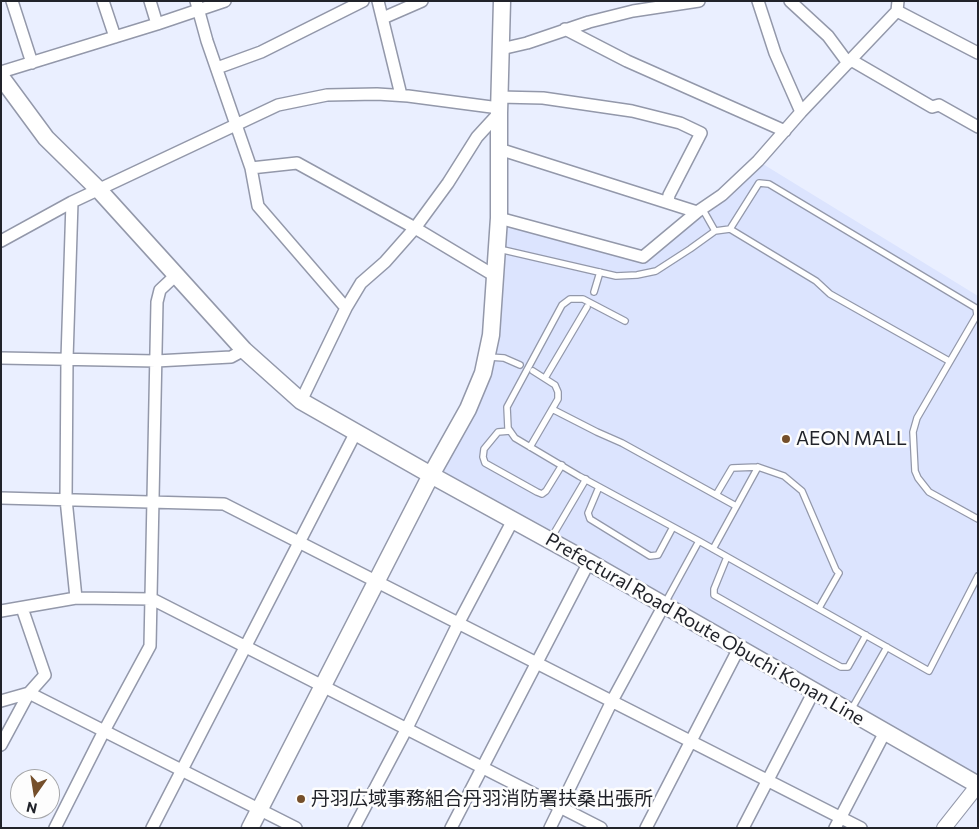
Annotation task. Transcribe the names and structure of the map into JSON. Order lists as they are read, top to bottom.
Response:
{
  "streets": {
    "main road": ["Prefectural Road Route Obuchi Konan Line"]
  },
  "places": ["AEON MALL", "丹羽広域事務組合丹羽消防署扶桑出張所"],
  "north": "bottom"
}
